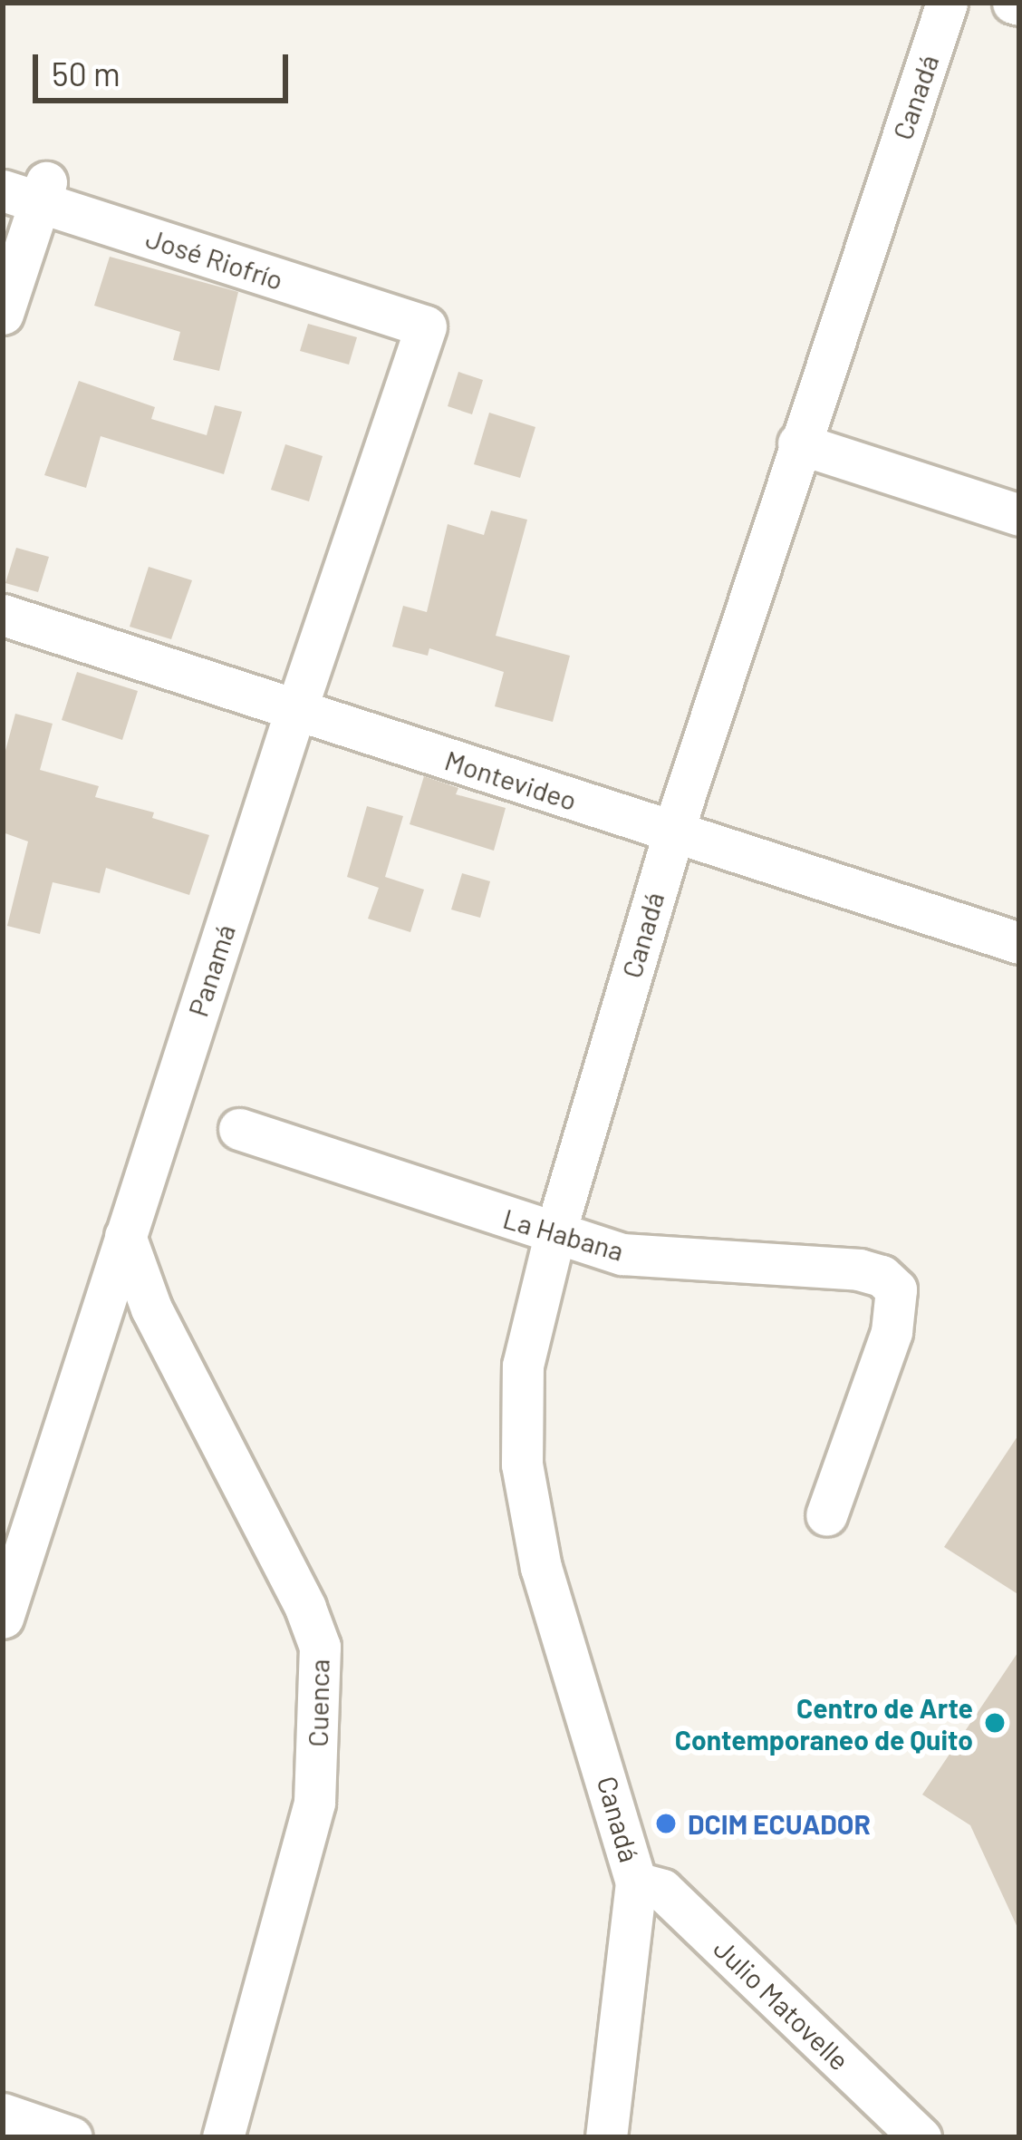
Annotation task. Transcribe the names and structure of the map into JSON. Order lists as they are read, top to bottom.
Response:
{
  "streets": {
    "street": [
      "Canadá",
      "José Riofrío",
      "Montevideo",
      "Panamá",
      "La Habana",
      "Cuenca",
      "Julio Matovelle"
    ]
  },
  "crossings": [
    ["Canadá", "Montevideo"],
    ["Canadá", "La Habana"],
    ["Canadá", "Julio Matovelle"],
    ["José Riofrío", "Panamá"],
    ["Montevideo", "Panamá"],
    ["Panamá", "Cuenca"]
  ],
  "places": ["Centro de Arte Contemporaneo de Quito", "DCIM ECUADOR"],
  "scale_bar": "50 m"
}
